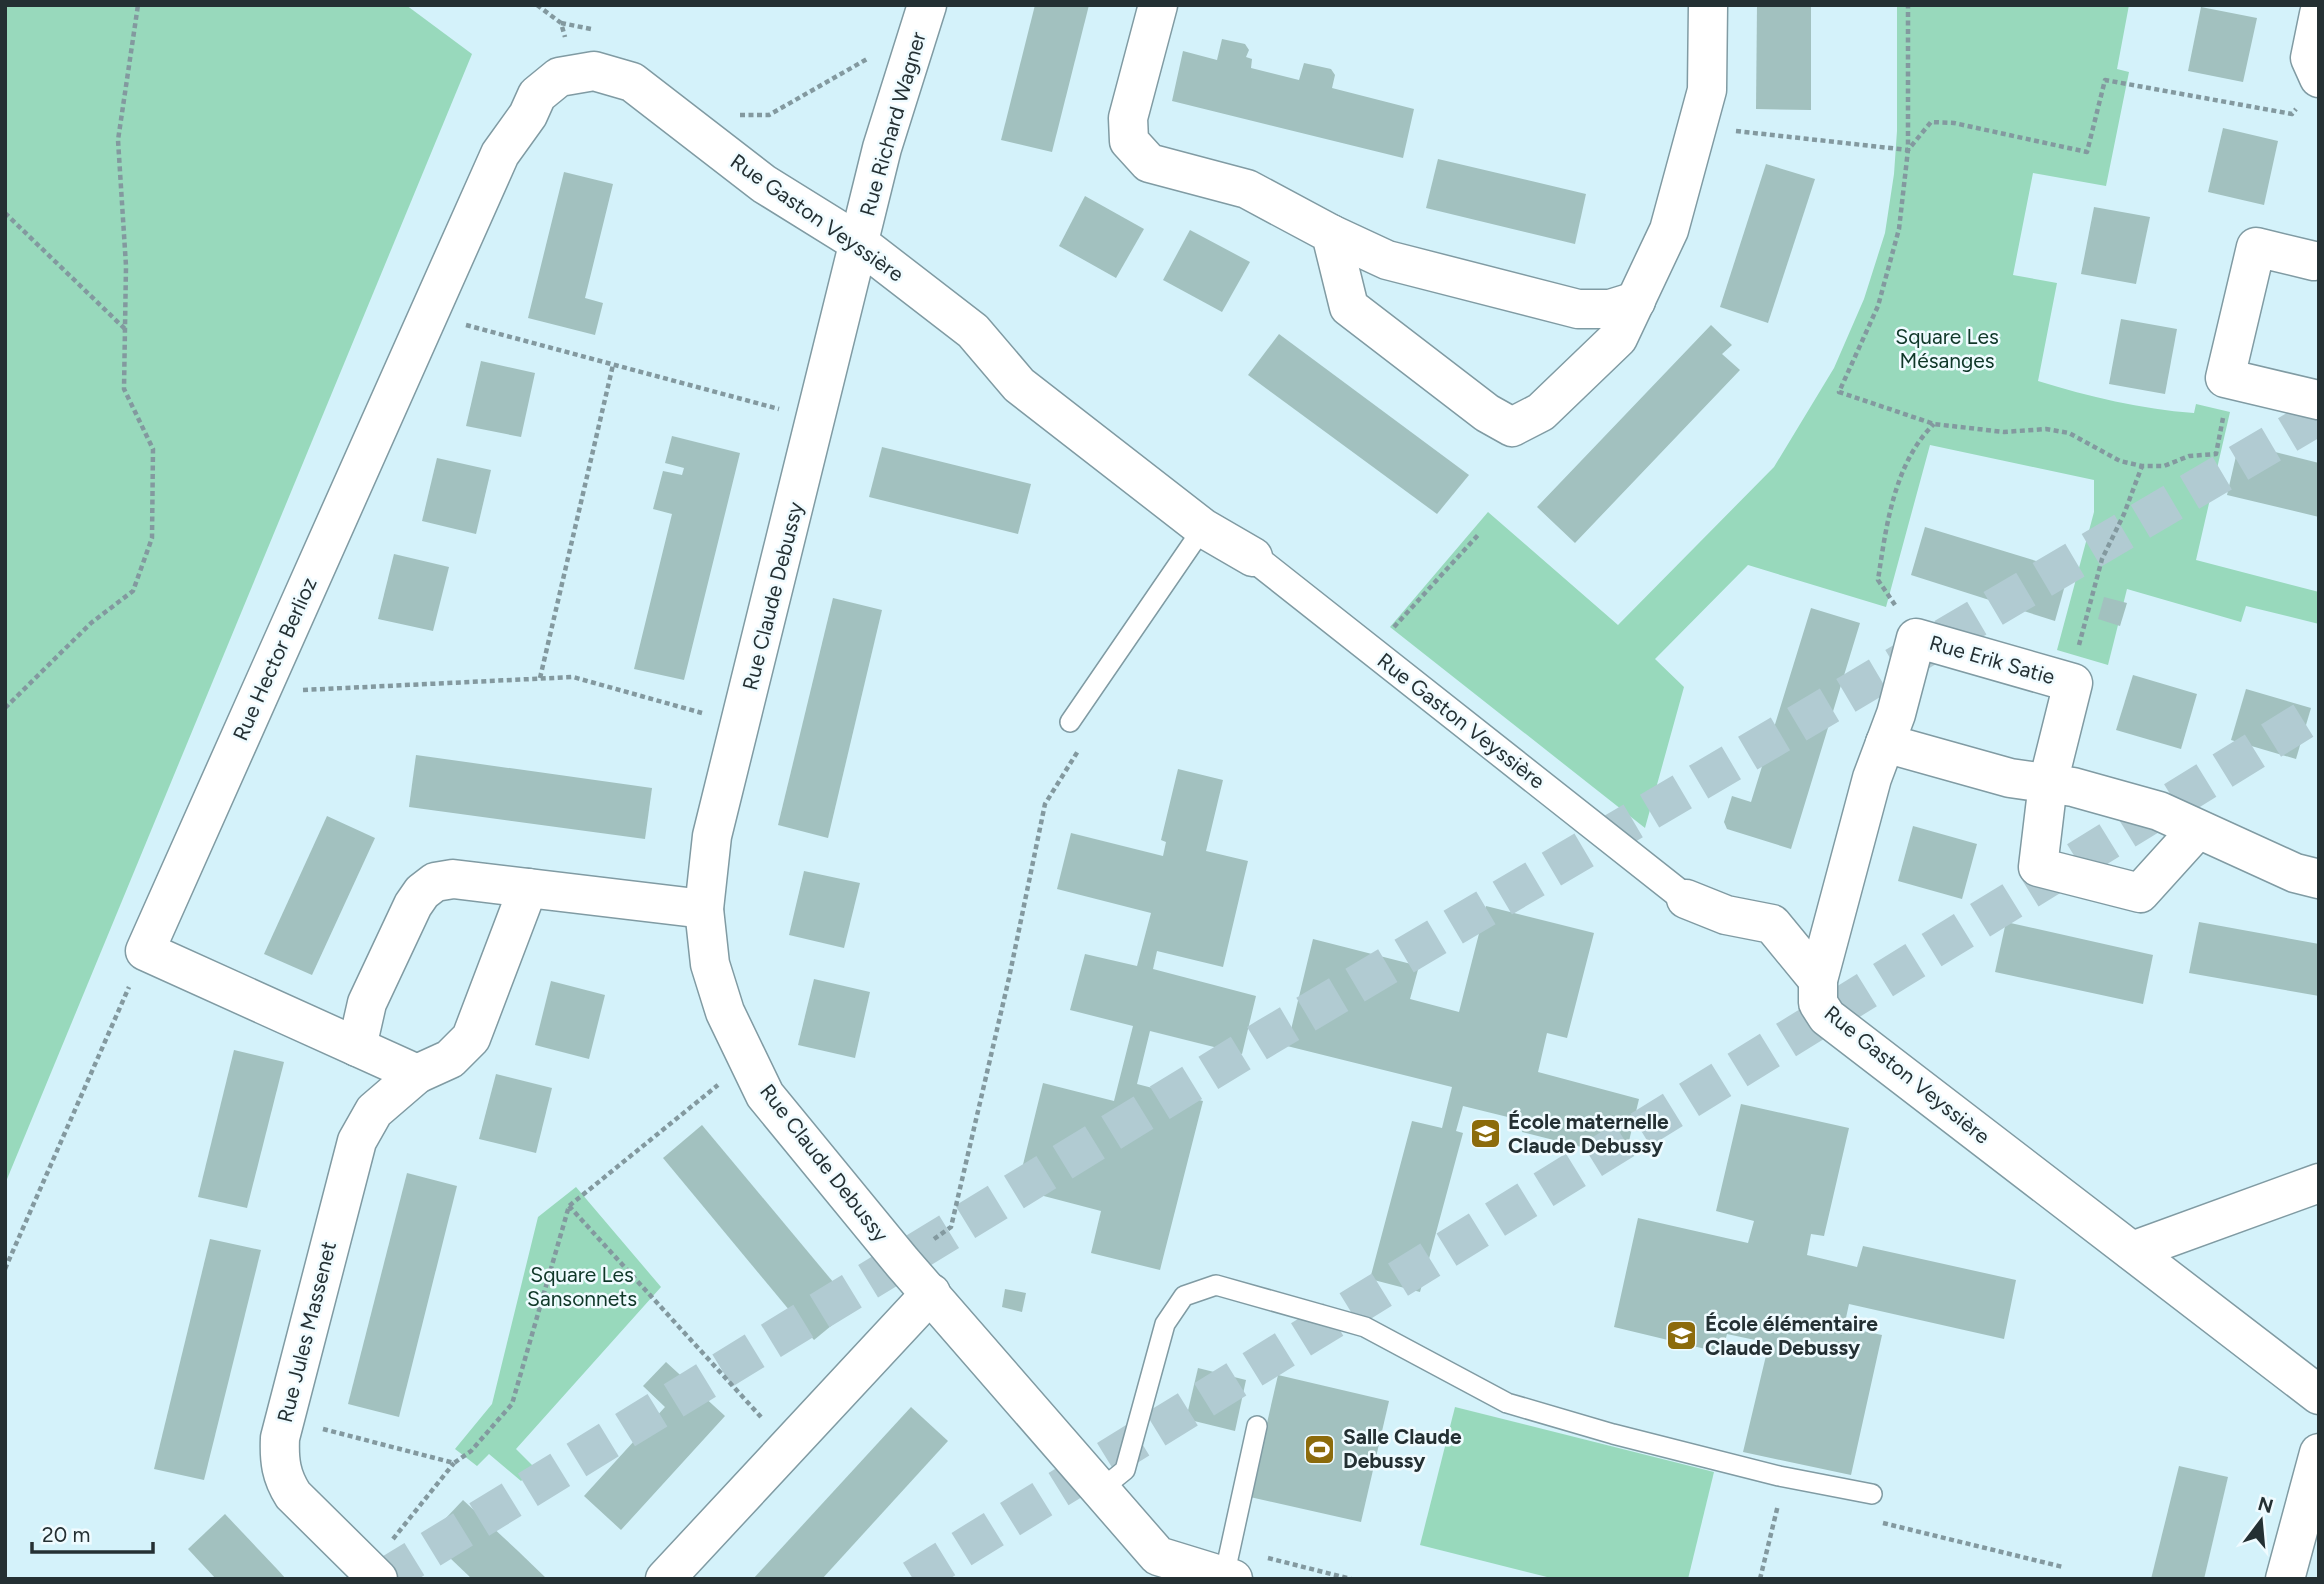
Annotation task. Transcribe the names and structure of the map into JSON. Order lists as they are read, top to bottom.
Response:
{
  "streets": {
    "street": [
      "Rue Richard Wagner",
      "Rue Gaston Veyssière",
      "Rue Claude Debussy",
      "Rue Hector Berlioz",
      "Rue Erik Satie",
      "Rue Jules Massenet"
    ]
  },
  "crossings": [
    ["Rue Richard Wagner", "Rue Gaston Veyssière"],
    ["Rue Richard Wagner", "Rue Claude Debussy"],
    ["Rue Gaston Veyssière", "Rue Claude Debussy"],
    ["Rue Gaston Veyssière", "Rue Hector Berlioz"],
    ["Rue Gaston Veyssière", "Rue Erik Satie"]
  ],
  "parks": ["Square Les Mésanges", "Square Les Sansonnets"],
  "places": {
    "school or university": ["École maternelle Claude Debussy", "École élémentaire Claude Debussy"],
    "sports": ["Salle Claude Debussy"]
  },
  "scale_bar": "20 m",
  "north": "top"
}
